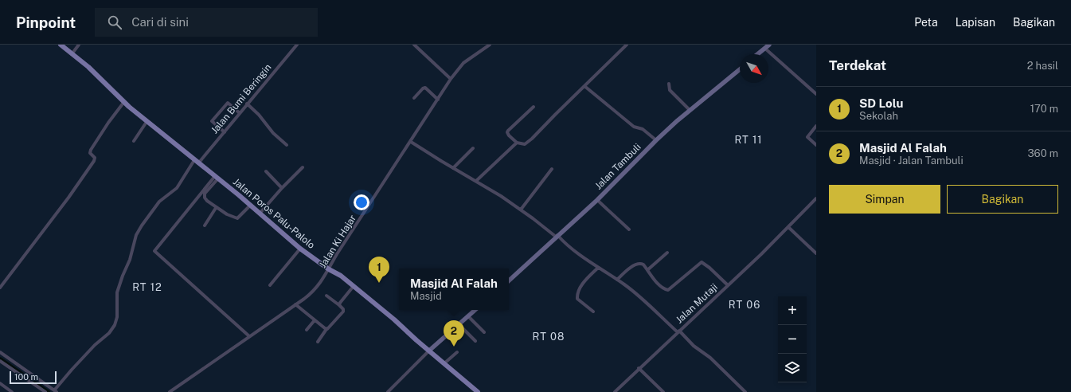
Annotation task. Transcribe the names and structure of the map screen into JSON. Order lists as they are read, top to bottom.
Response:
{
  "streets": {
    "main road": ["Jalan Poros Palu-Palolo"],
    "street": [
      "Jalan Bumi Beringin",
      "Jalan Tambuli",
      "Jalan Ki Hajar",
      "Jalan Mutaji"
    ]
  },
  "crossings": [
    ["Jalan Bumi Beringin", "Jalan Poros Palu-Palolo"],
    ["Jalan Poros Palu-Palolo", "Jalan Ki Hajar"]
  ],
  "districts": [
    "RT 11",
    "RT 12",
    "RT 06",
    "RT 08"
  ],
  "scale_bar": "100 m",
  "north": "bottom right",
  "page": {
    "header": "Pinpoint",
    "search": "Cari di sini",
    "nav": ["Peta", "Lapisan", "Bagikan"],
    "heading": ["Terdekat", "2 hasil"],
    "list": [
      {
        "mark": "1",
        "name": "SD Lolu",
        "note": "Sekolah",
        "value": "170 m"
      },
      {
        "mark": "2",
        "name": "Masjid Al Falah",
        "note": "Masjid · Jalan Tambuli",
        "value": "360 m"
      }
    ],
    "buttons": ["Simpan", "Bagikan"],
    "pins": ["1", "2"],
    "popup": ["Masjid Al Falah", "Masjid"],
    "map_buttons": ["+", "−"],
    "scale": "100 m"
  }
}
